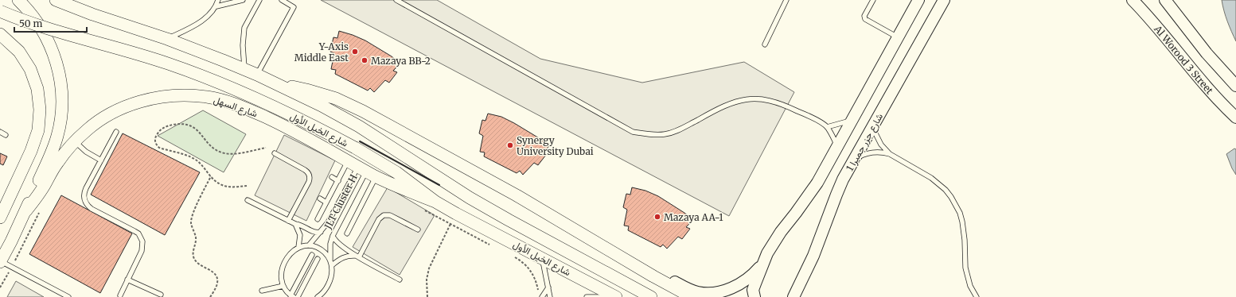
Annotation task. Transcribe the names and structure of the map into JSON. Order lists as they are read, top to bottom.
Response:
{
  "streets": {
    "main road": ["شارع السهل", "شارع الخيل الأول"],
    "street": ["Al Worood 3 Street", "شارع جزر جميرا 1"],
    "lane": ["JLT Cluster H"]
  },
  "crossings": [
    ["شارع السهل", "شارع الخيل الأول"],
    ["شارع السهل", "JLT Cluster H"]
  ],
  "places": [
    "Y-Axis Middle East",
    "Mazaya BB-2",
    "Synergy University Dubai",
    "Mazaya AA-1"
  ],
  "scale_bar": "50 m"
}
